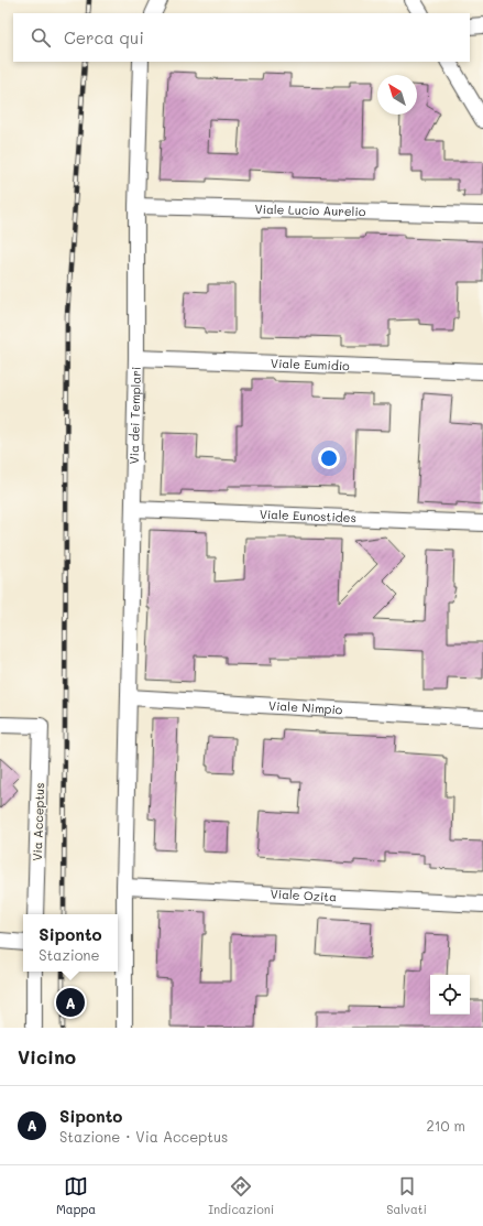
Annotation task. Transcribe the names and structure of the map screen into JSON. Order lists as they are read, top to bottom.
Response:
{
  "streets": {
    "street": [
      "Viale Lucio Aurelio",
      "Viale Eumidio",
      "Via dei Templari",
      "Viale Eunostides",
      "Viale Nimpio",
      "Via Acceptus",
      "Viale Ozita"
    ]
  },
  "crossings": [
    ["Viale Lucio Aurelio", "Via dei Templari"],
    ["Viale Eumidio", "Via dei Templari"],
    ["Via dei Templari", "Viale Eunostides"],
    ["Via dei Templari", "Viale Nimpio"],
    ["Via dei Templari", "Viale Ozita"]
  ],
  "north": "top left",
  "page": {
    "search": "Cerca qui",
    "popup": ["Siponto", "Stazione"],
    "pins": "A",
    "heading": "Vicino",
    "list": [
      {
        "mark": "A",
        "name": "Siponto",
        "note": "Stazione · Via Acceptus",
        "value": "210 m"
      }
    ],
    "nav": ["Mappa", "Indicazioni", "Salvati"]
  }
}
